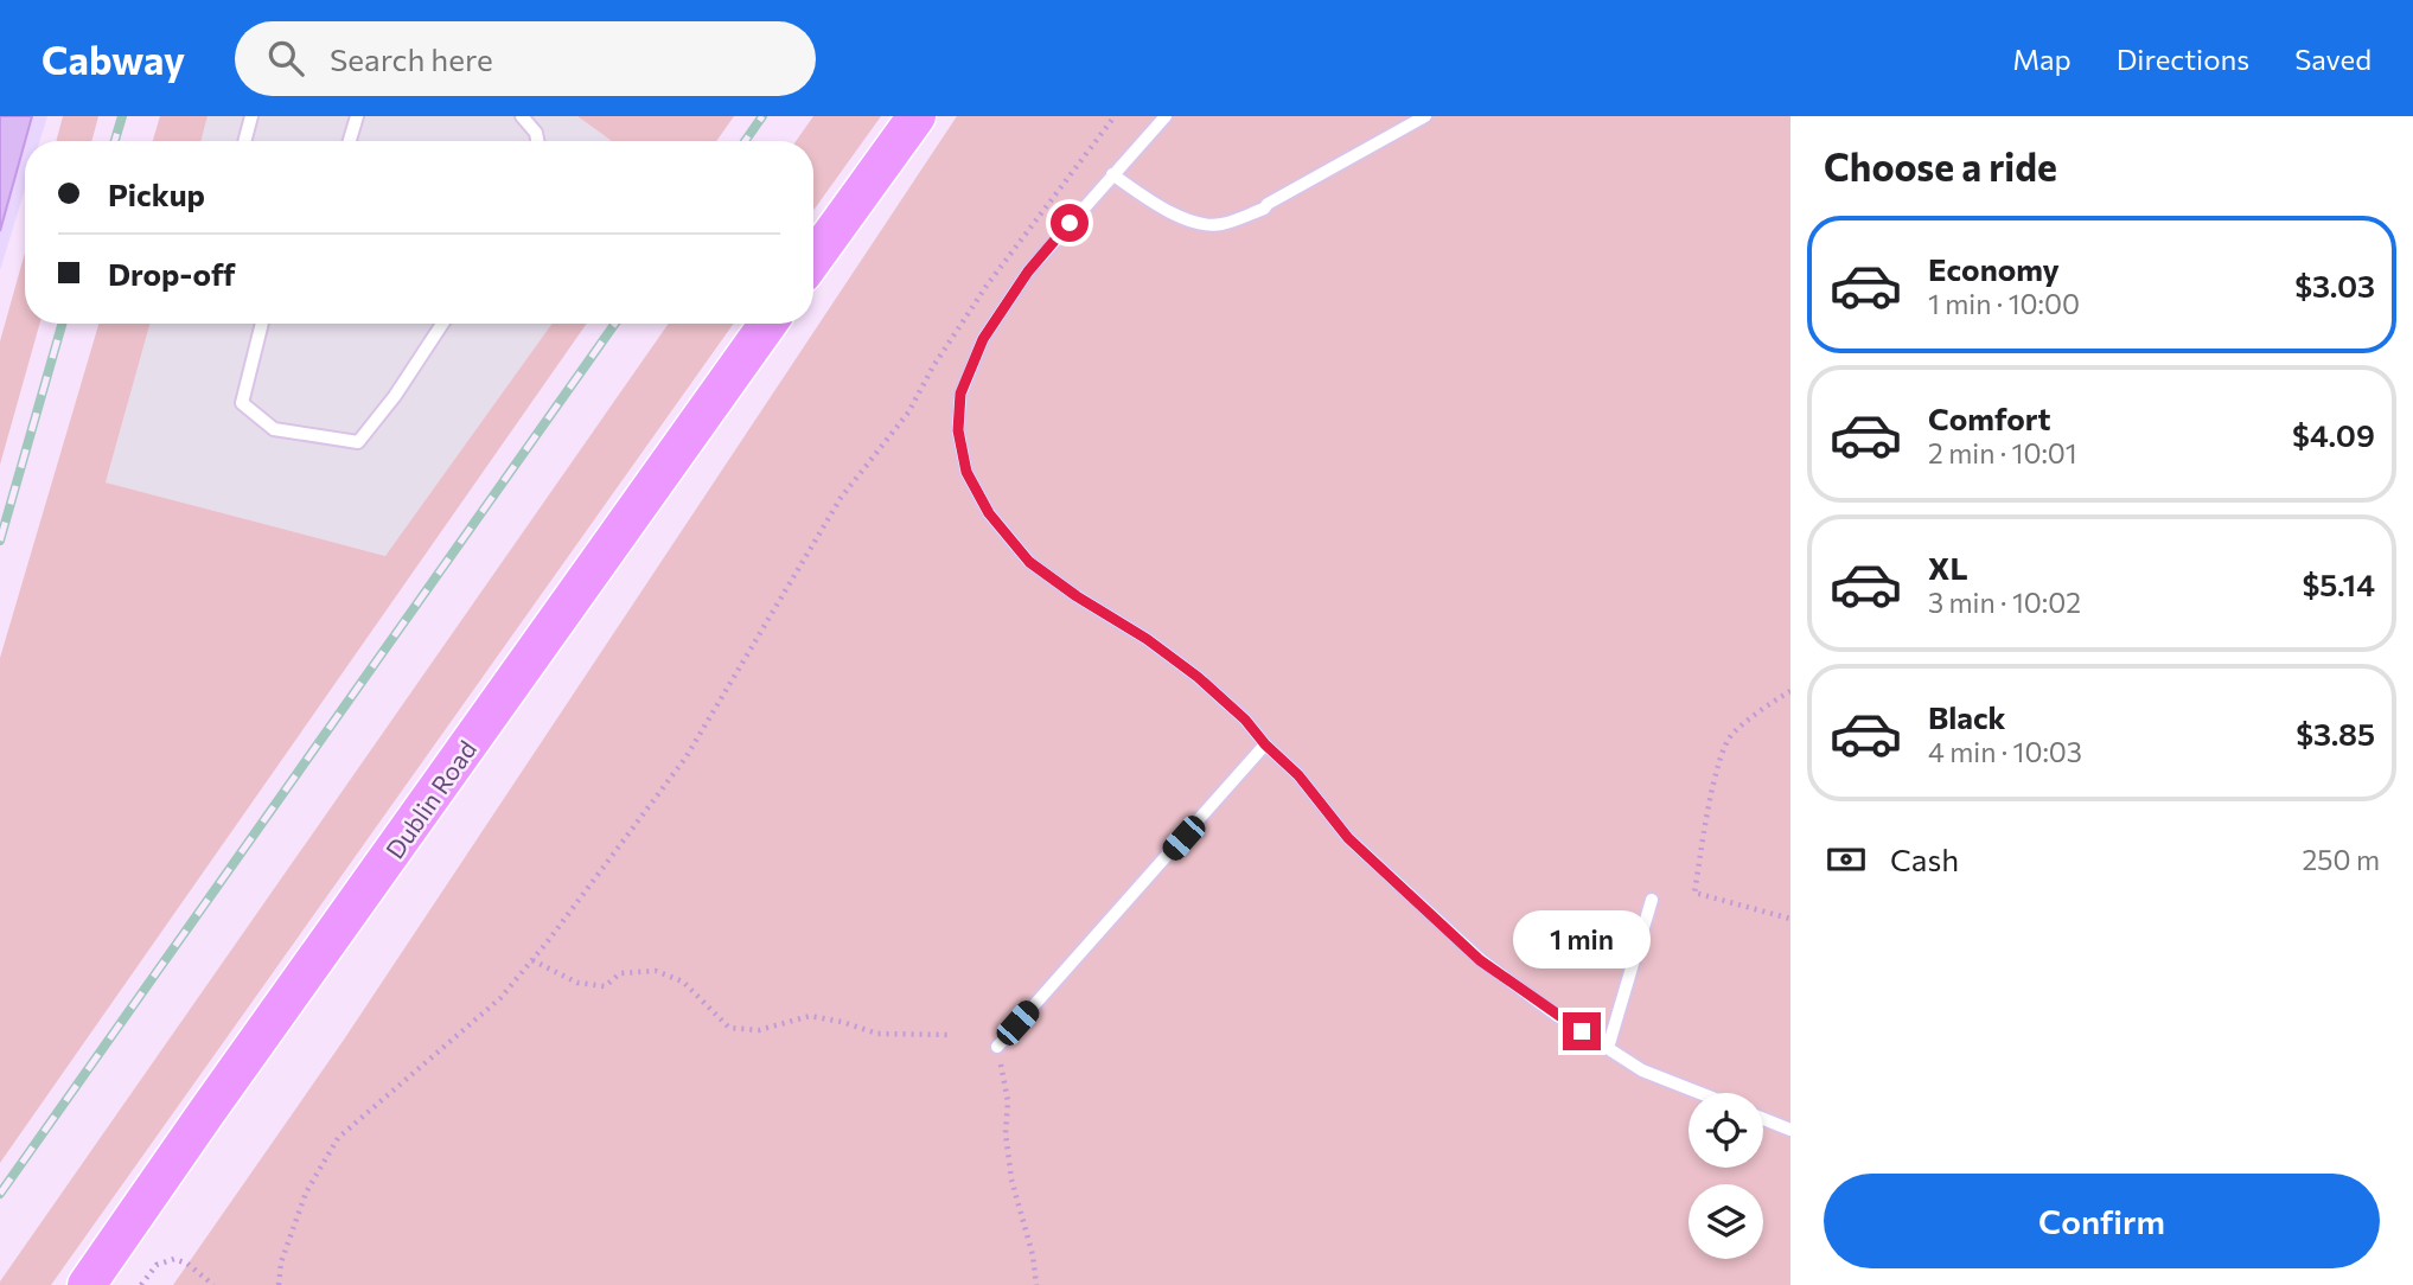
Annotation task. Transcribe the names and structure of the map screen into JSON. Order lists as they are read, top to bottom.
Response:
{
  "streets": {
    "main road": ["Dublin Road"]
  },
  "page": {
    "header": "Cabway",
    "search": "Search here",
    "nav": ["Map", "Directions", "Saved"],
    "heading": "Choose a ride",
    "banner": ["Pickup", "Drop-off"],
    "list": [
      {
        "name": "Economy",
        "note": "1 min · 10:00",
        "value": "$3.03"
      },
      {
        "name": "Comfort",
        "note": "2 min · 10:01",
        "value": "$4.09"
      },
      {
        "name": "XL",
        "note": "3 min · 10:02",
        "value": "$5.14"
      },
      {
        "name": "Black",
        "note": "4 min · 10:03",
        "value": "$3.85"
      }
    ],
    "pay": ["Cash", "250 m"],
    "bubble": "1 min",
    "buttons": "Confirm"
  }
}
